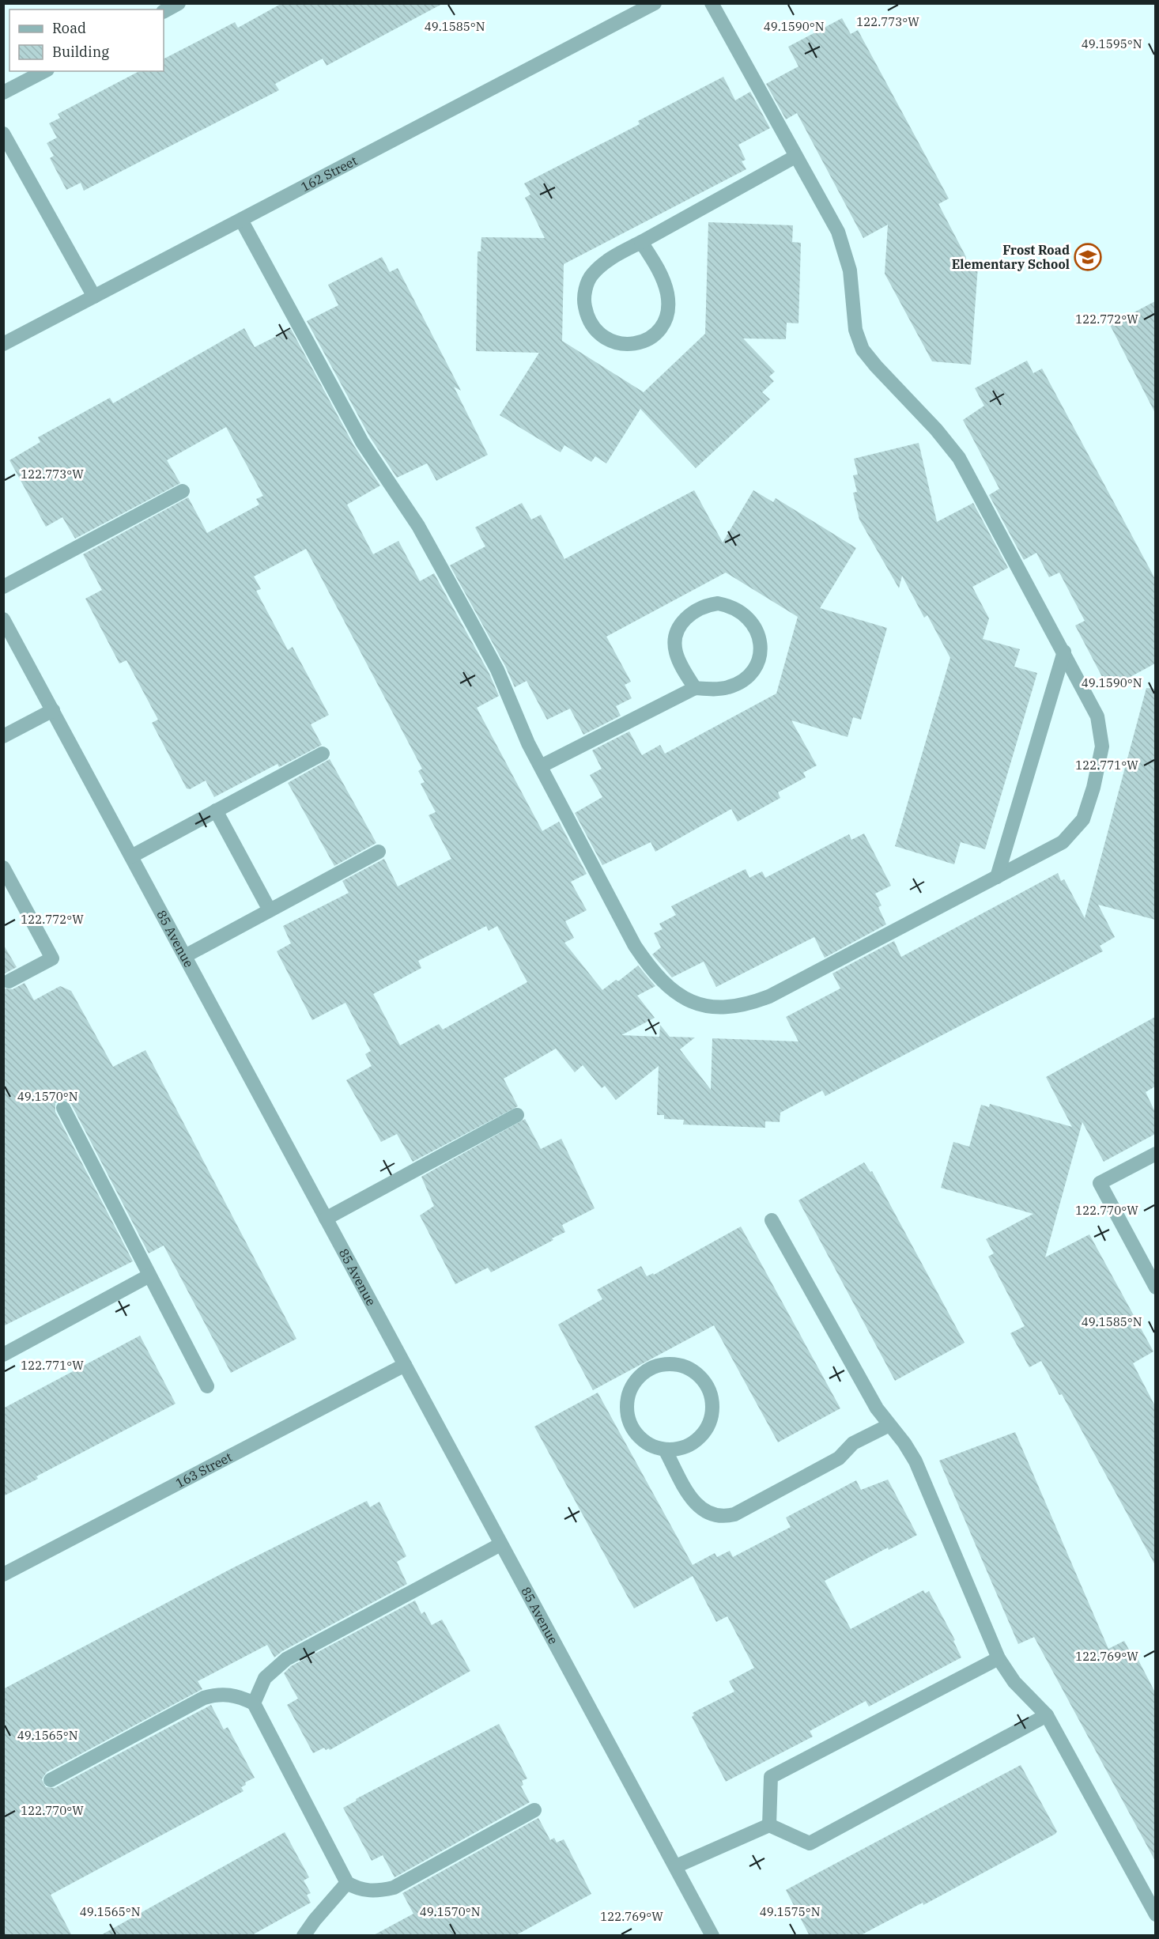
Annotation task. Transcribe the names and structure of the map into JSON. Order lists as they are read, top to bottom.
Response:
{
  "streets": {
    "street": ["162 Street", "85 Avenue", "163 Street"]
  },
  "crossings": [
    ["85 Avenue", "163 Street"]
  ],
  "places": {
    "school or university": ["Frost Road Elementary School"]
  },
  "legend": ["Road", "Building"],
  "coordinates": [
    "122.773°W",
    "49.1585°N",
    "49.1590°N",
    "49.1595°N",
    "122.772°W",
    "122.771°W",
    "49.1570°N",
    "122.770°W",
    "122.769°W",
    "49.1565°N",
    "49.1575°N"
  ]
}
